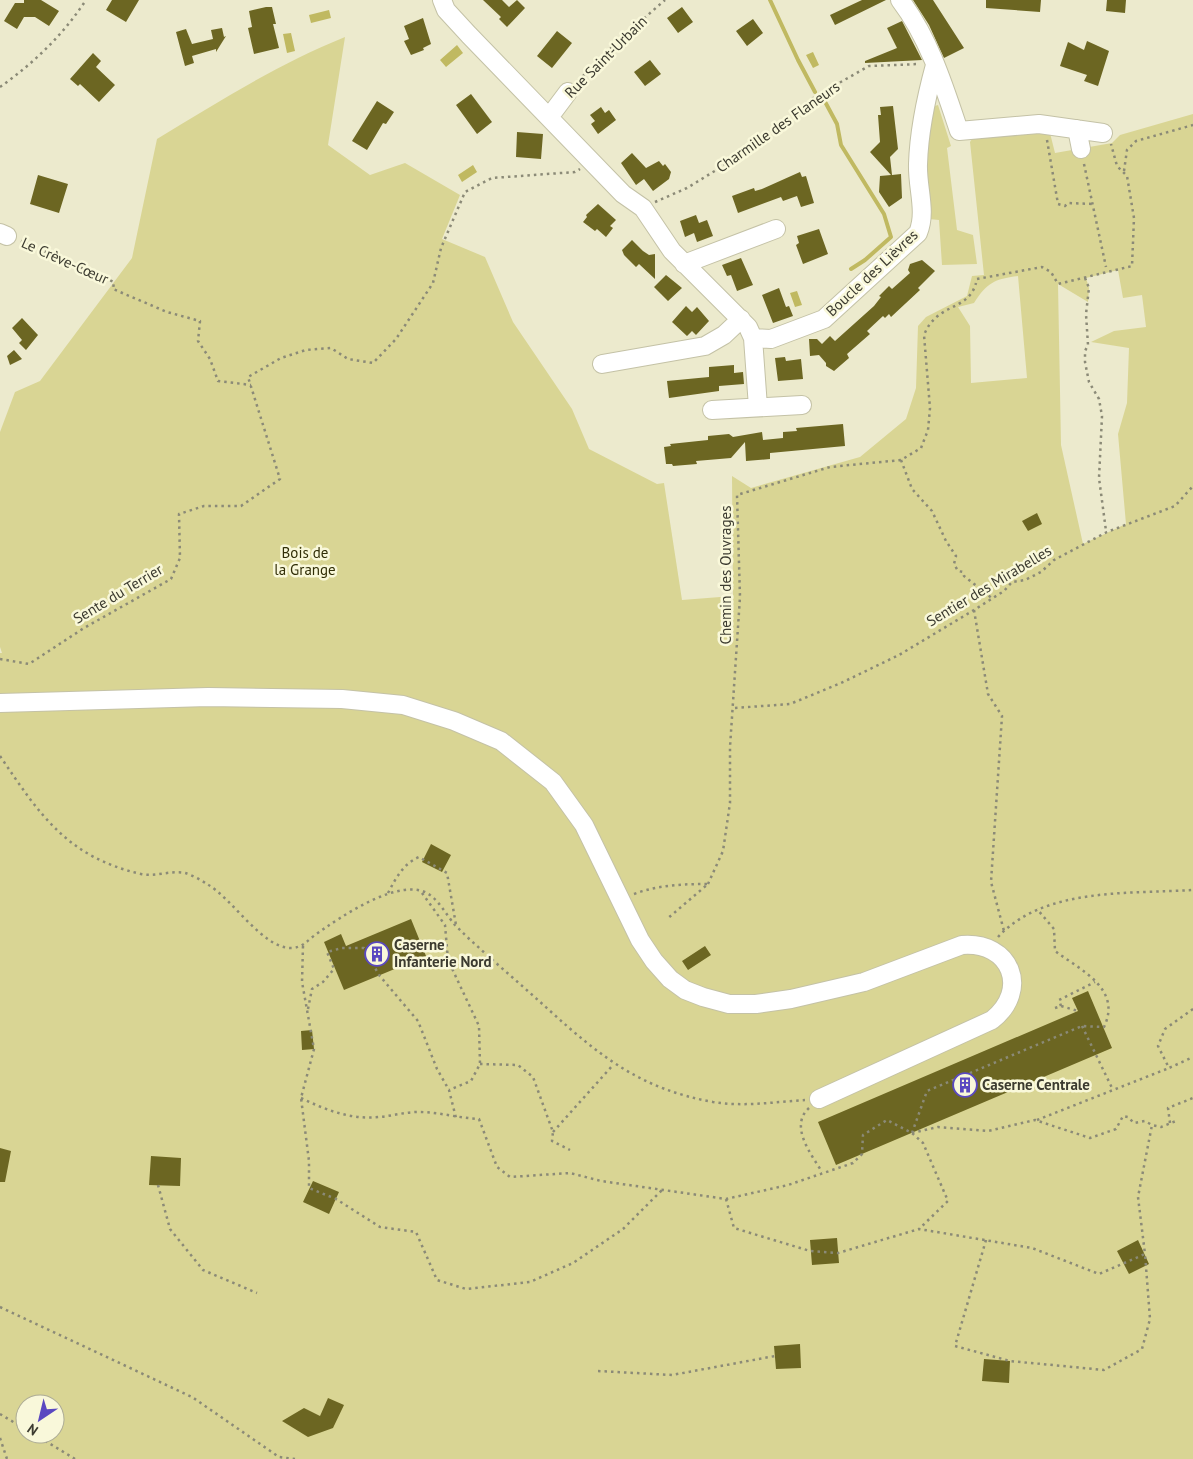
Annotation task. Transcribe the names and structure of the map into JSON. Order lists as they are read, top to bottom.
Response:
{
  "streets": {
    "street": ["Rue Saint-Urbain", "Boucle des Lièvres"],
    "path": [
      "Charmille des Flaneurs",
      "Le Crève-Cœur",
      "Chemin des Ouvrages",
      "Sentier des Mirabelles",
      "Sente du Terrier"
    ]
  },
  "crossings": [
    ["Charmille des Flaneurs", "Boucle des Lièvres"],
    ["Le Crève-Cœur", "Sente du Terrier"],
    ["Chemin des Ouvrages", "Sentier des Mirabelles"]
  ],
  "parks": ["Bois de la Grange"],
  "places": {
    "building": ["Caserne Infanterie Nord", "Caserne Centrale"]
  },
  "north": "bottom left"
}
